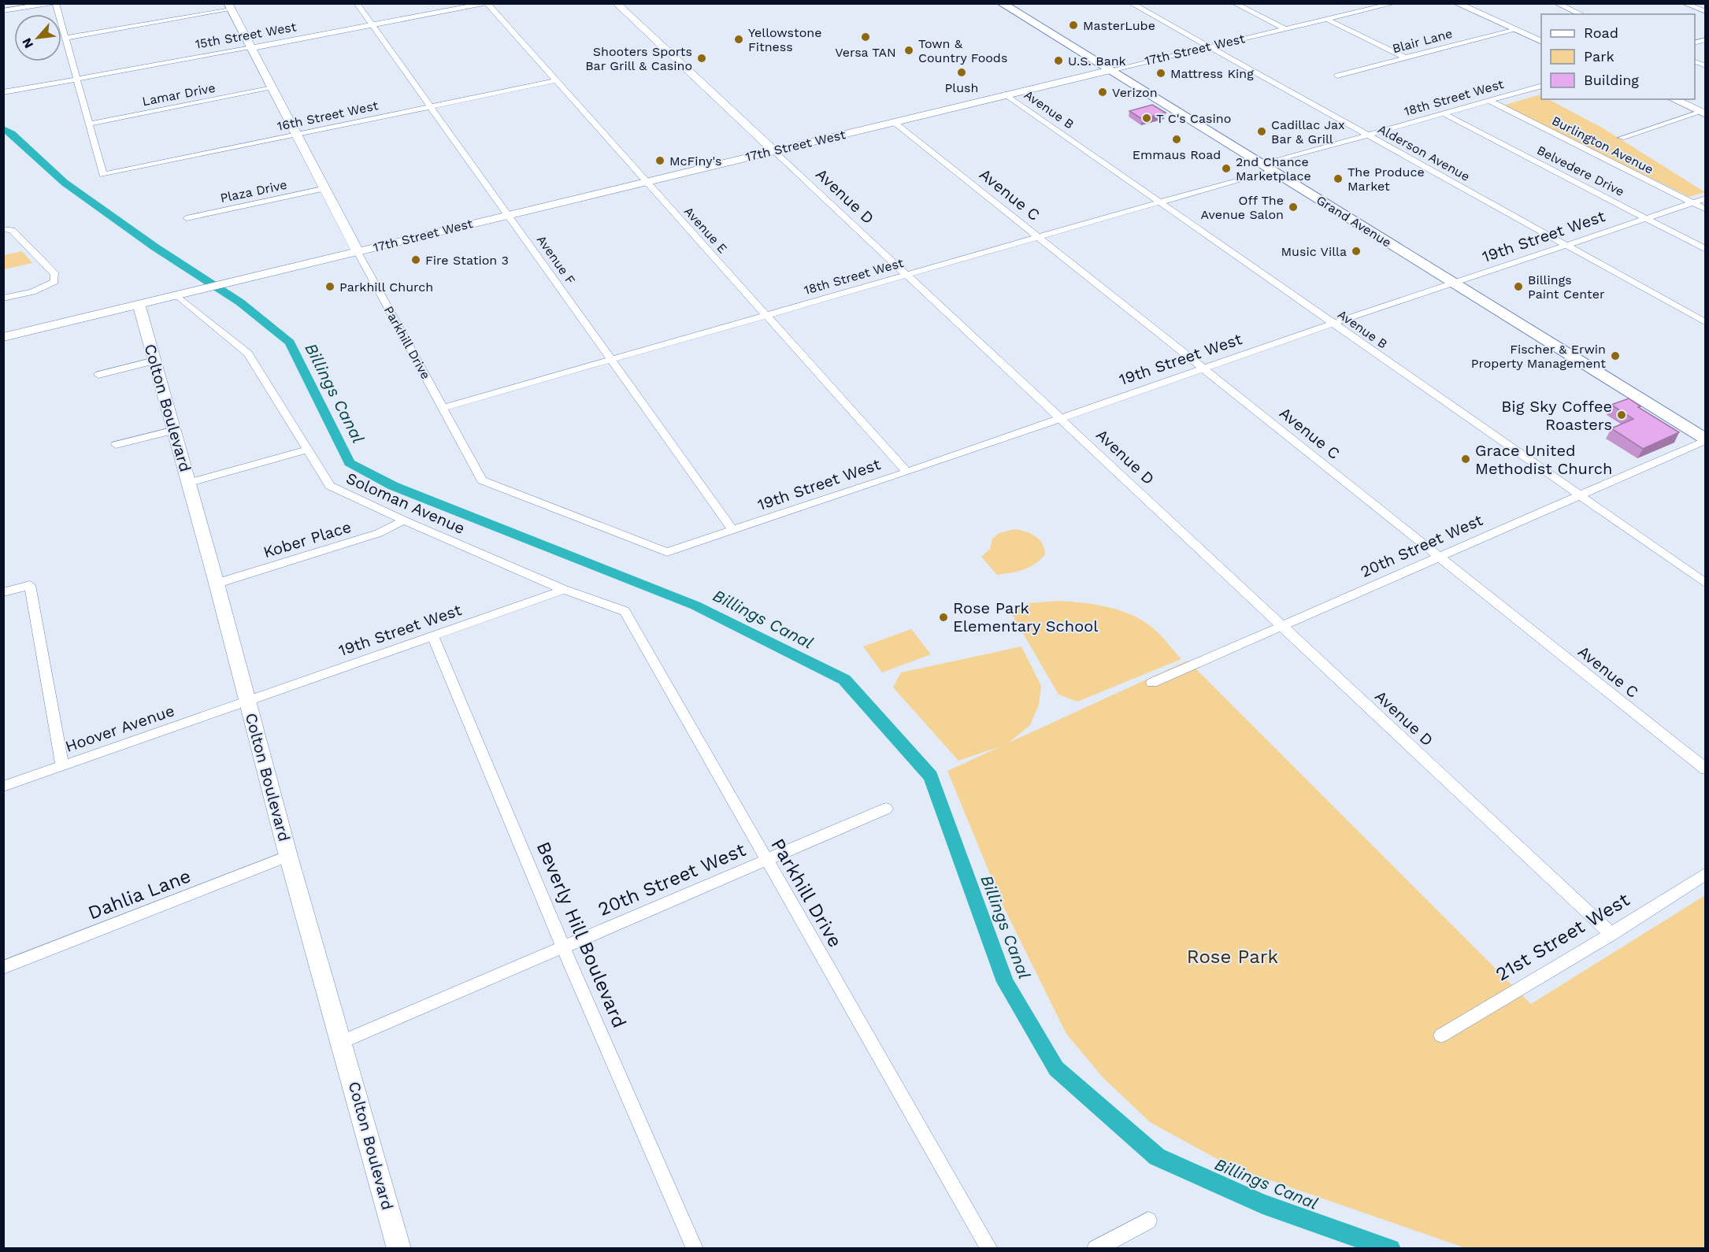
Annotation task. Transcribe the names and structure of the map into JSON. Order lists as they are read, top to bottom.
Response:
{
  "streets": {
    "main road": ["Grand Avenue"],
    "street": [
      "15th Street West",
      "Blair Lane",
      "17th Street West",
      "Lamar Drive",
      "18th Street West",
      "Avenue B",
      "16th Street West",
      "Burlington Avenue",
      "Alderson Avenue",
      "Belvedere Drive",
      "Plaza Drive",
      "Avenue C",
      "Avenue D",
      "Avenue E",
      "19th Street West",
      "Avenue F",
      "Parkhill Drive",
      "Colton Boulevard",
      "Soloman Avenue",
      "Kober Place",
      "20th Street West",
      "Hoover Avenue",
      "Dahlia Lane",
      "Beverly Hill Boulevard",
      "21st Street West"
    ]
  },
  "crossings": [
    ["15th Street West", "Avenue E"],
    ["15th Street West", "Avenue F"],
    ["15th Street West", "Parkhill Drive"],
    ["17th Street West", "Avenue B"],
    ["17th Street West", "Alderson Avenue"],
    ["17th Street West", "Avenue C"],
    ["17th Street West", "Avenue D"],
    ["17th Street West", "Grand Avenue"],
    ["17th Street West", "Avenue E"],
    ["17th Street West", "Avenue F"],
    ["17th Street West", "Parkhill Drive"],
    ["17th Street West", "Colton Boulevard"],
    ["17th Street West", "Soloman Avenue"],
    ["Lamar Drive", "16th Street West"],
    ["Lamar Drive", "Parkhill Drive"],
    ["18th Street West", "Avenue B"],
    ["18th Street West", "Burlington Avenue"],
    ["18th Street West", "Alderson Avenue"],
    ["18th Street West", "Belvedere Drive"],
    ["18th Street West", "Avenue C"],
    ["18th Street West", "Avenue D"],
    ["18th Street West", "Grand Avenue"],
    ["18th Street West", "Avenue E"],
    ["18th Street West", "Avenue F"],
    ["18th Street West", "Parkhill Drive"],
    ["Avenue B", "19th Street West"],
    ["Avenue B", "20th Street West"],
    ["16th Street West", "Avenue E"],
    ["16th Street West", "Avenue F"],
    ["16th Street West", "Parkhill Drive"],
    ["Burlington Avenue", "19th Street West"],
    ["Alderson Avenue", "19th Street West"],
    ["Belvedere Drive", "19th Street West"],
    ["Plaza Drive", "Parkhill Drive"],
    ["Avenue C", "19th Street West"],
    ["Avenue C", "20th Street West"],
    ["Avenue D", "19th Street West"],
    ["Avenue D", "20th Street West"],
    ["Avenue D", "21st Street West"],
    ["Grand Avenue", "19th Street West"],
    ["Grand Avenue", "20th Street West"],
    ["Avenue E", "19th Street West"],
    ["19th Street West", "Avenue F"],
    ["19th Street West", "Parkhill Drive"],
    ["19th Street West", "Colton Boulevard"],
    ["19th Street West", "Soloman Avenue"],
    ["19th Street West", "Hoover Avenue"],
    ["19th Street West", "Beverly Hill Boulevard"],
    ["Parkhill Drive", "Soloman Avenue"],
    ["Parkhill Drive", "20th Street West"],
    ["Colton Boulevard", "Kober Place"],
    ["Colton Boulevard", "20th Street West"],
    ["Colton Boulevard", "Hoover Avenue"],
    ["Colton Boulevard", "Dahlia Lane"],
    ["Soloman Avenue", "Kober Place"],
    ["20th Street West", "Beverly Hill Boulevard"]
  ],
  "water": ["Billings Canal"],
  "parks": ["Rose Park"],
  "places": [
    "MasterLube",
    "Versa TAN",
    "Yellowstone Fitness",
    "Town & Country Foods",
    "Shooters Sports Bar Grill & Casino",
    "U.S. Bank",
    "Plush",
    "Mattress King",
    "Verizon",
    "T C's Casino",
    "Cadillac Jax Bar & Grill",
    "Emmaus Road",
    "McFiny's",
    "2nd Chance Marketplace",
    "The Produce Market",
    "Off The Avenue Salon",
    "Music Villa",
    "Fire Station 3",
    "Parkhill Church",
    "Billings Paint Center",
    "Fischer & Erwin Property Management",
    "Big Sky Coffee Roasters",
    "Grace United Methodist Church",
    "Rose Park Elementary School"
  ],
  "legend": ["Road", "Park", "Building"],
  "north": "bottom left"
}
